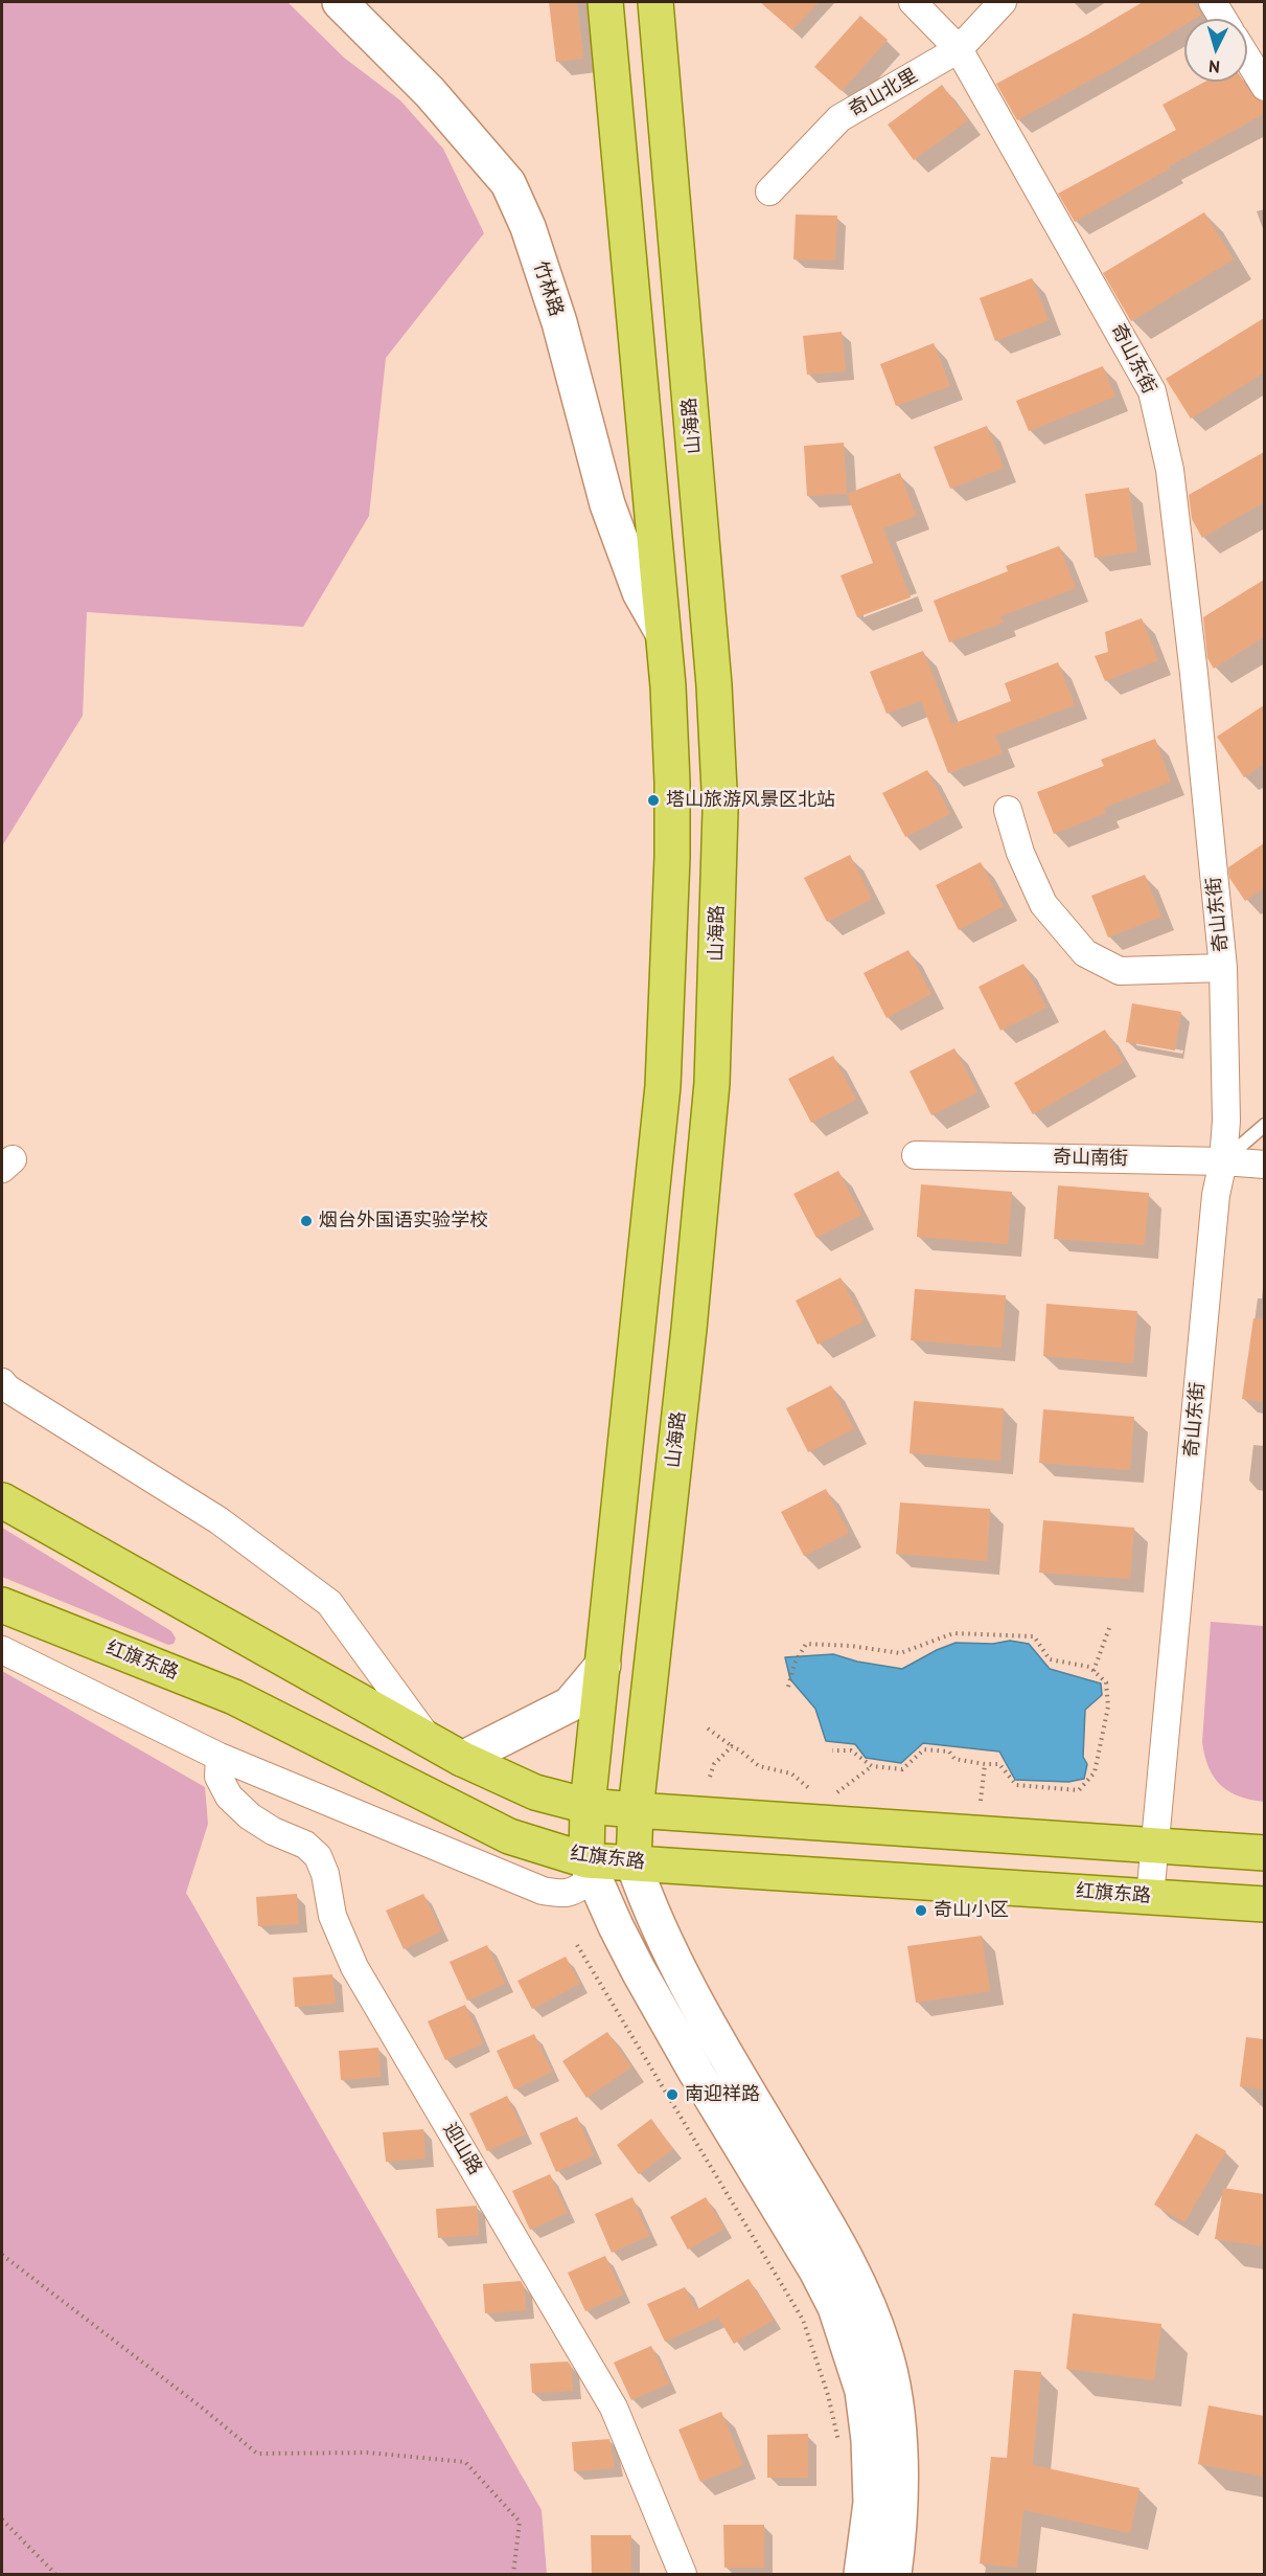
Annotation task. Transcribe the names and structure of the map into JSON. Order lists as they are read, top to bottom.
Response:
{
  "streets": {
    "main road": ["竹林路", "山海路", "红旗东路"],
    "street": [
      "奇山北里",
      "奇山东街",
      "奇山南街",
      "迎山路"
    ]
  },
  "crossings": [
    ["奇山北里", "奇山东街"],
    ["奇山东街", "奇山南街"],
    ["奇山东街", "红旗东路"],
    ["山海路", "红旗东路"]
  ],
  "places": [
    "塔山旅游风景区北站",
    "烟台外国语实验学校",
    "奇山小区",
    "南迎祥路"
  ],
  "north": "bottom"
}
